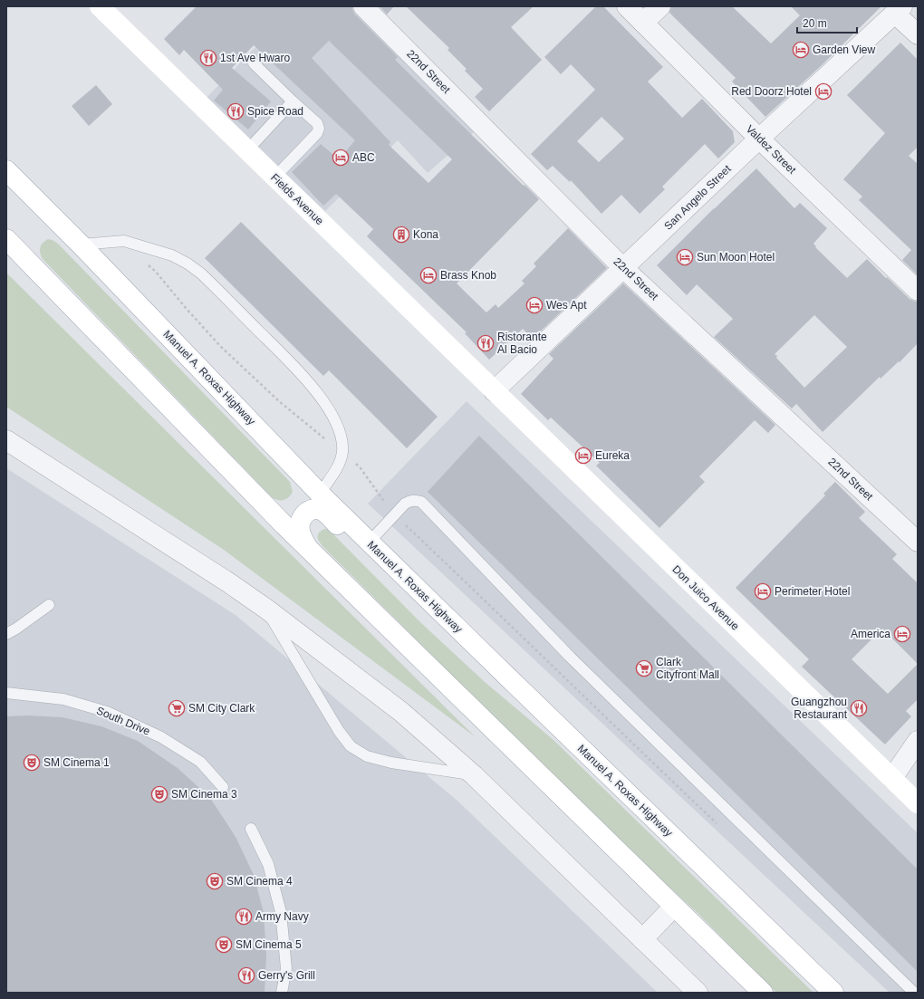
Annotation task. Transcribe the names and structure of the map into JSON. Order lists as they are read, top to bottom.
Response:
{
  "streets": {
    "main road": ["Fields Avenue", "Manuel A. Roxas Highway", "Don Juico Avenue"],
    "street": ["22nd Street", "Valdez Street", "San Angelo Street"],
    "lane": ["South Drive"]
  },
  "crossings": [
    ["22nd Street", "San Angelo Street"],
    ["Valdez Street", "San Angelo Street"],
    ["San Angelo Street", "Fields Avenue"],
    ["San Angelo Street", "Don Juico Avenue"],
    ["Fields Avenue", "Don Juico Avenue"]
  ],
  "places": {
    "hotel": [
      "Garden View",
      "Red Doorz Hotel",
      "ABC",
      "Sun Moon Hotel",
      "Brass Knob",
      "Wes Apt",
      "Eureka",
      "Perimeter Hotel",
      "America"
    ],
    "restaurant": [
      "1st Ave Hwaro",
      "Spice Road",
      "Ristorante Al Bacio",
      "Guangzhou Restaurant",
      "Army Navy",
      "Gerry's Grill"
    ],
    "building": ["Kona"],
    "supermarket": ["Clark Cityfront Mall", "SM City Clark"],
    "theatre": [
      "SM Cinema 1",
      "SM Cinema 3",
      "SM Cinema 4",
      "SM Cinema 5"
    ]
  },
  "scale_bar": "20 m"
}
